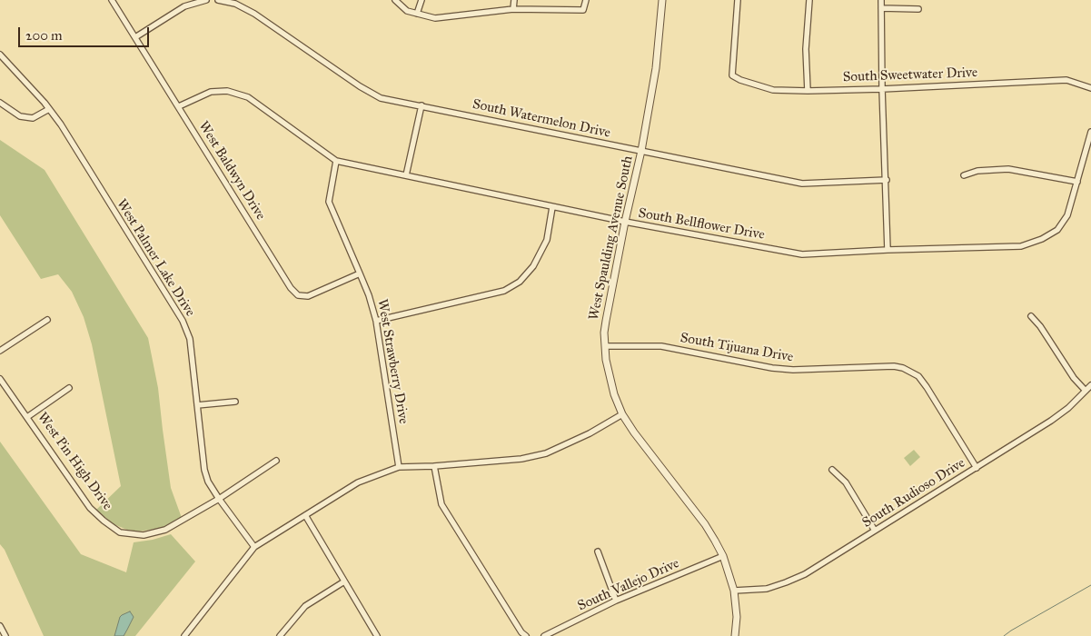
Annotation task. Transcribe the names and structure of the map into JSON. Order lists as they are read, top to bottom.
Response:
{
  "streets": {
    "street": [
      "South Sweetwater Drive",
      "South Watermelon Drive",
      "West Baldwyn Drive",
      "South Bellflower Drive",
      "West Spaulding Avenue South",
      "West Palmer Lake Drive",
      "South Tijuana Drive",
      "West Strawberry Drive",
      "West Pin High Drive",
      "South Rudioso Drive",
      "South Vallejo Drive"
    ]
  },
  "crossings": [
    ["South Watermelon Drive", "West Spaulding Avenue South"],
    ["West Baldwyn Drive", "South Bellflower Drive"],
    ["West Baldwyn Drive", "West Strawberry Drive"],
    ["South Bellflower Drive", "West Spaulding Avenue South"],
    ["South Bellflower Drive", "West Strawberry Drive"],
    ["West Spaulding Avenue South", "South Tijuana Drive"],
    ["West Spaulding Avenue South", "South Rudioso Drive"],
    ["West Spaulding Avenue South", "South Vallejo Drive"],
    ["West Palmer Lake Drive", "West Pin High Drive"],
    ["South Tijuana Drive", "South Rudioso Drive"]
  ],
  "scale_bar": "200 m"
}
